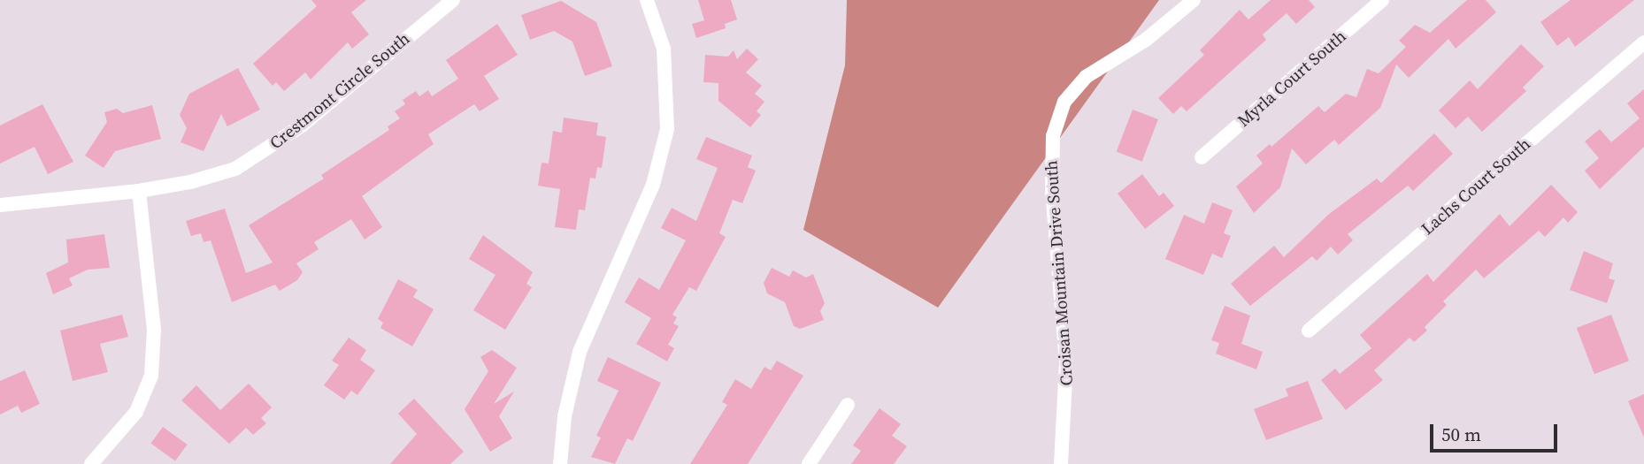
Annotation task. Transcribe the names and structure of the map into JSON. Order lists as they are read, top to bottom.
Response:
{
  "streets": {
    "street": [
      "Myrla Court South",
      "Crestmont Circle South",
      "Lachs Court South",
      "Croisan Mountain Drive South"
    ]
  },
  "scale_bar": "50 m"
}
